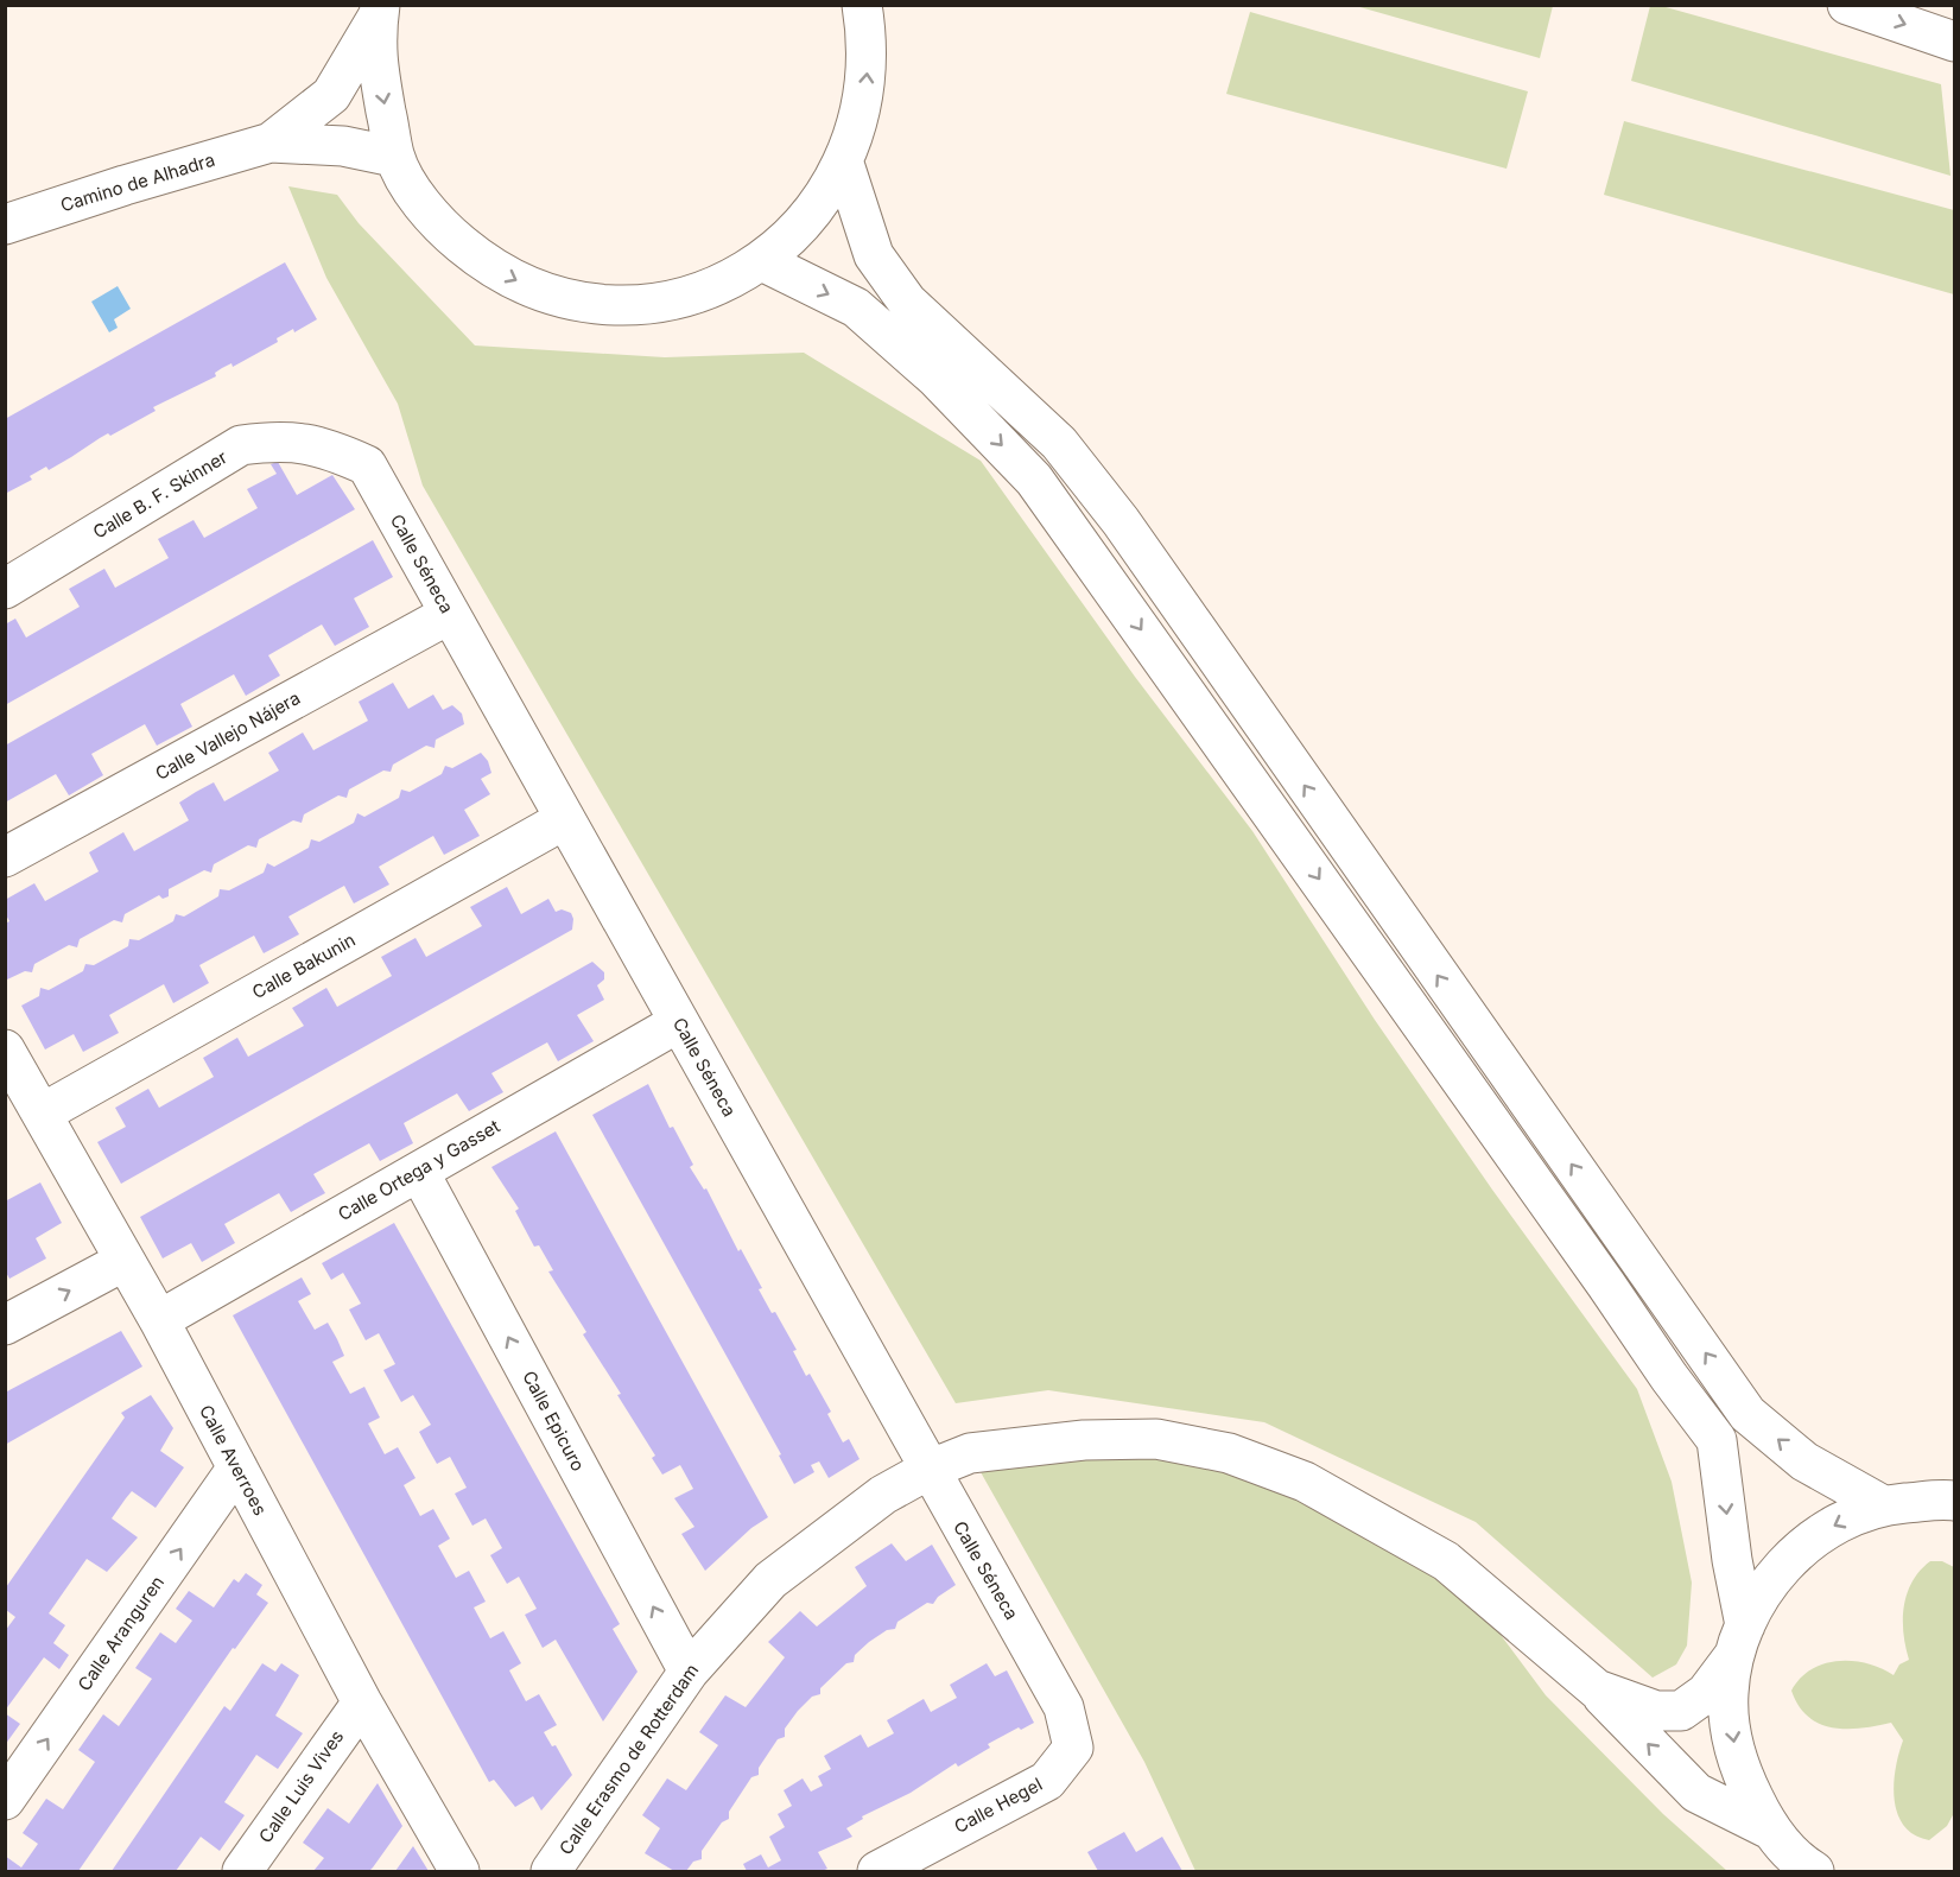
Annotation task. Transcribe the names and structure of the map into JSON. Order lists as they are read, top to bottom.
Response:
{
  "streets": {
    "street": [
      "Camino de Alhadra",
      "Calle B. F. Skinner",
      "Calle Séneca",
      "Calle Vallejo Nájera",
      "Calle Bakunin",
      "Calle Ortega y Gasset",
      "Calle Epicuro",
      "Calle Averroes",
      "Calle Aranguren",
      "Calle Erasmo de Rotterdam",
      "Calle Luis Vives",
      "Calle Hegel"
    ]
  },
  "crossings": [
    ["Calle B. F. Skinner", "Calle Séneca"],
    ["Calle Séneca", "Calle Vallejo Nájera"],
    ["Calle Séneca", "Calle Bakunin"],
    ["Calle Séneca", "Calle Ortega y Gasset"],
    ["Calle Séneca", "Calle Erasmo de Rotterdam"],
    ["Calle Séneca", "Calle Hegel"],
    ["Calle Bakunin", "Calle Averroes"],
    ["Calle Ortega y Gasset", "Calle Epicuro"],
    ["Calle Ortega y Gasset", "Calle Averroes"],
    ["Calle Epicuro", "Calle Erasmo de Rotterdam"],
    ["Calle Averroes", "Calle Aranguren"],
    ["Calle Averroes", "Calle Luis Vives"]
  ],
  "one_way": ["Calle Epicuro", "Calle Aranguren"]
}
